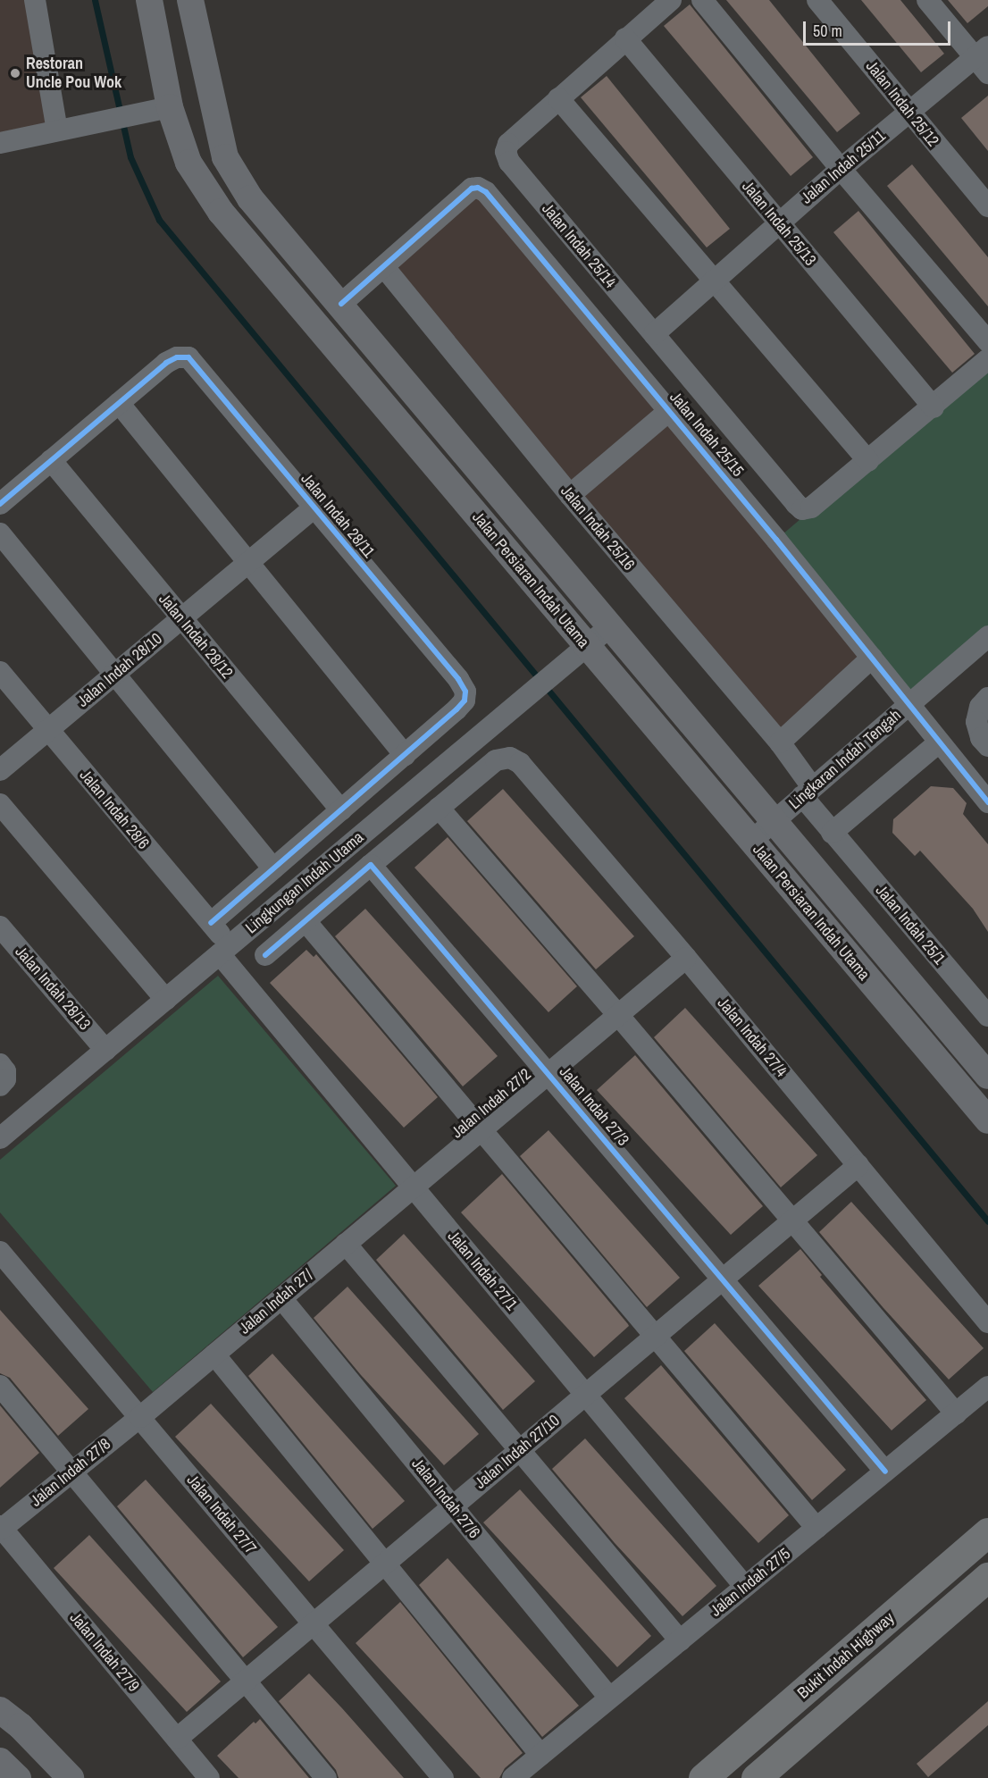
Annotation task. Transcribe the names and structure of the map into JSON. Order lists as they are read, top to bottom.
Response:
{
  "streets": {
    "highway": ["Bukit Indah Highway"],
    "main road": ["Jalan Persiaran Indah Utama"],
    "street": [
      "Jalan Indah 25/12",
      "Jalan Indah 25/11",
      "Jalan Indah 25/13",
      "Jalan Indah 25/14",
      "Jalan Indah 25/15",
      "Jalan Indah 28/11",
      "Jalan Indah 25/16",
      "Jalan Indah 28/12",
      "Jalan Indah 28/10",
      "Lingkaran Indah Tengah",
      "Jalan Indah 28/6",
      "Lingkungan Indah Utama",
      "Jalan Indah 25/1",
      "Jalan Indah 28/13",
      "Jalan Indah 27/4",
      "Jalan Indah 27/2",
      "Jalan Indah 27/3",
      "Jalan Indah 27/1",
      "Jalan Indah 27/",
      "Jalan Indah 27/10",
      "Jalan Indah 27/8",
      "Jalan Indah 27/6",
      "Jalan Indah 27/7",
      "Jalan Indah 27/5",
      "Jalan Indah 27/9"
    ]
  },
  "crossings": [
    ["Jalan Indah 25/12", "Jalan Indah 25/11"],
    ["Jalan Indah 25/11", "Jalan Indah 25/13"],
    ["Jalan Indah 25/11", "Jalan Indah 25/14"],
    ["Jalan Indah 25/13", "Jalan Indah 25/14"],
    ["Jalan Indah 25/15", "Jalan Indah 25/16"],
    ["Jalan Indah 25/15", "Lingkaran Indah Tengah"],
    ["Jalan Indah 28/11", "Jalan Indah 28/10"],
    ["Jalan Indah 25/16", "Lingkaran Indah Tengah"],
    ["Jalan Indah 25/16", "Jalan Indah 25/1"],
    ["Jalan Persiaran Indah Utama", "Lingkaran Indah Tengah"],
    ["Jalan Persiaran Indah Utama", "Lingkungan Indah Utama"],
    ["Jalan Indah 28/12", "Jalan Indah 28/10"],
    ["Jalan Indah 28/10", "Jalan Indah 28/6"],
    ["Lingkaran Indah Tengah", "Jalan Indah 25/1"],
    ["Jalan Indah 28/6", "Lingkungan Indah Utama"],
    ["Jalan Indah 28/6", "Jalan Indah 27/1"],
    ["Lingkungan Indah Utama", "Jalan Indah 28/13"],
    ["Lingkungan Indah Utama", "Jalan Indah 27/1"],
    ["Jalan Indah 27/4", "Jalan Indah 27/2"],
    ["Jalan Indah 27/4", "Jalan Indah 27/10"],
    ["Jalan Indah 27/2", "Jalan Indah 27/3"],
    ["Jalan Indah 27/2", "Jalan Indah 27/1"],
    ["Jalan Indah 27/2", "Jalan Indah 27/"],
    ["Jalan Indah 27/3", "Jalan Indah 27/10"],
    ["Jalan Indah 27/3", "Jalan Indah 27/5"],
    ["Jalan Indah 27/1", "Jalan Indah 27/"],
    ["Jalan Indah 27/1", "Jalan Indah 27/10"],
    ["Jalan Indah 27/1", "Jalan Indah 27/5"],
    ["Jalan Indah 27/", "Jalan Indah 27/8"],
    ["Jalan Indah 27/", "Jalan Indah 27/6"],
    ["Jalan Indah 27/", "Jalan Indah 27/7"],
    ["Jalan Indah 27/10", "Jalan Indah 27/6"],
    ["Jalan Indah 27/10", "Jalan Indah 27/7"],
    ["Jalan Indah 27/10", "Jalan Indah 27/9"],
    ["Jalan Indah 27/8", "Jalan Indah 27/7"],
    ["Jalan Indah 27/8", "Jalan Indah 27/9"],
    ["Jalan Indah 27/6", "Jalan Indah 27/5"]
  ],
  "places": ["Restoran Uncle Pou Wok"],
  "scale_bar": "50 m"
}
